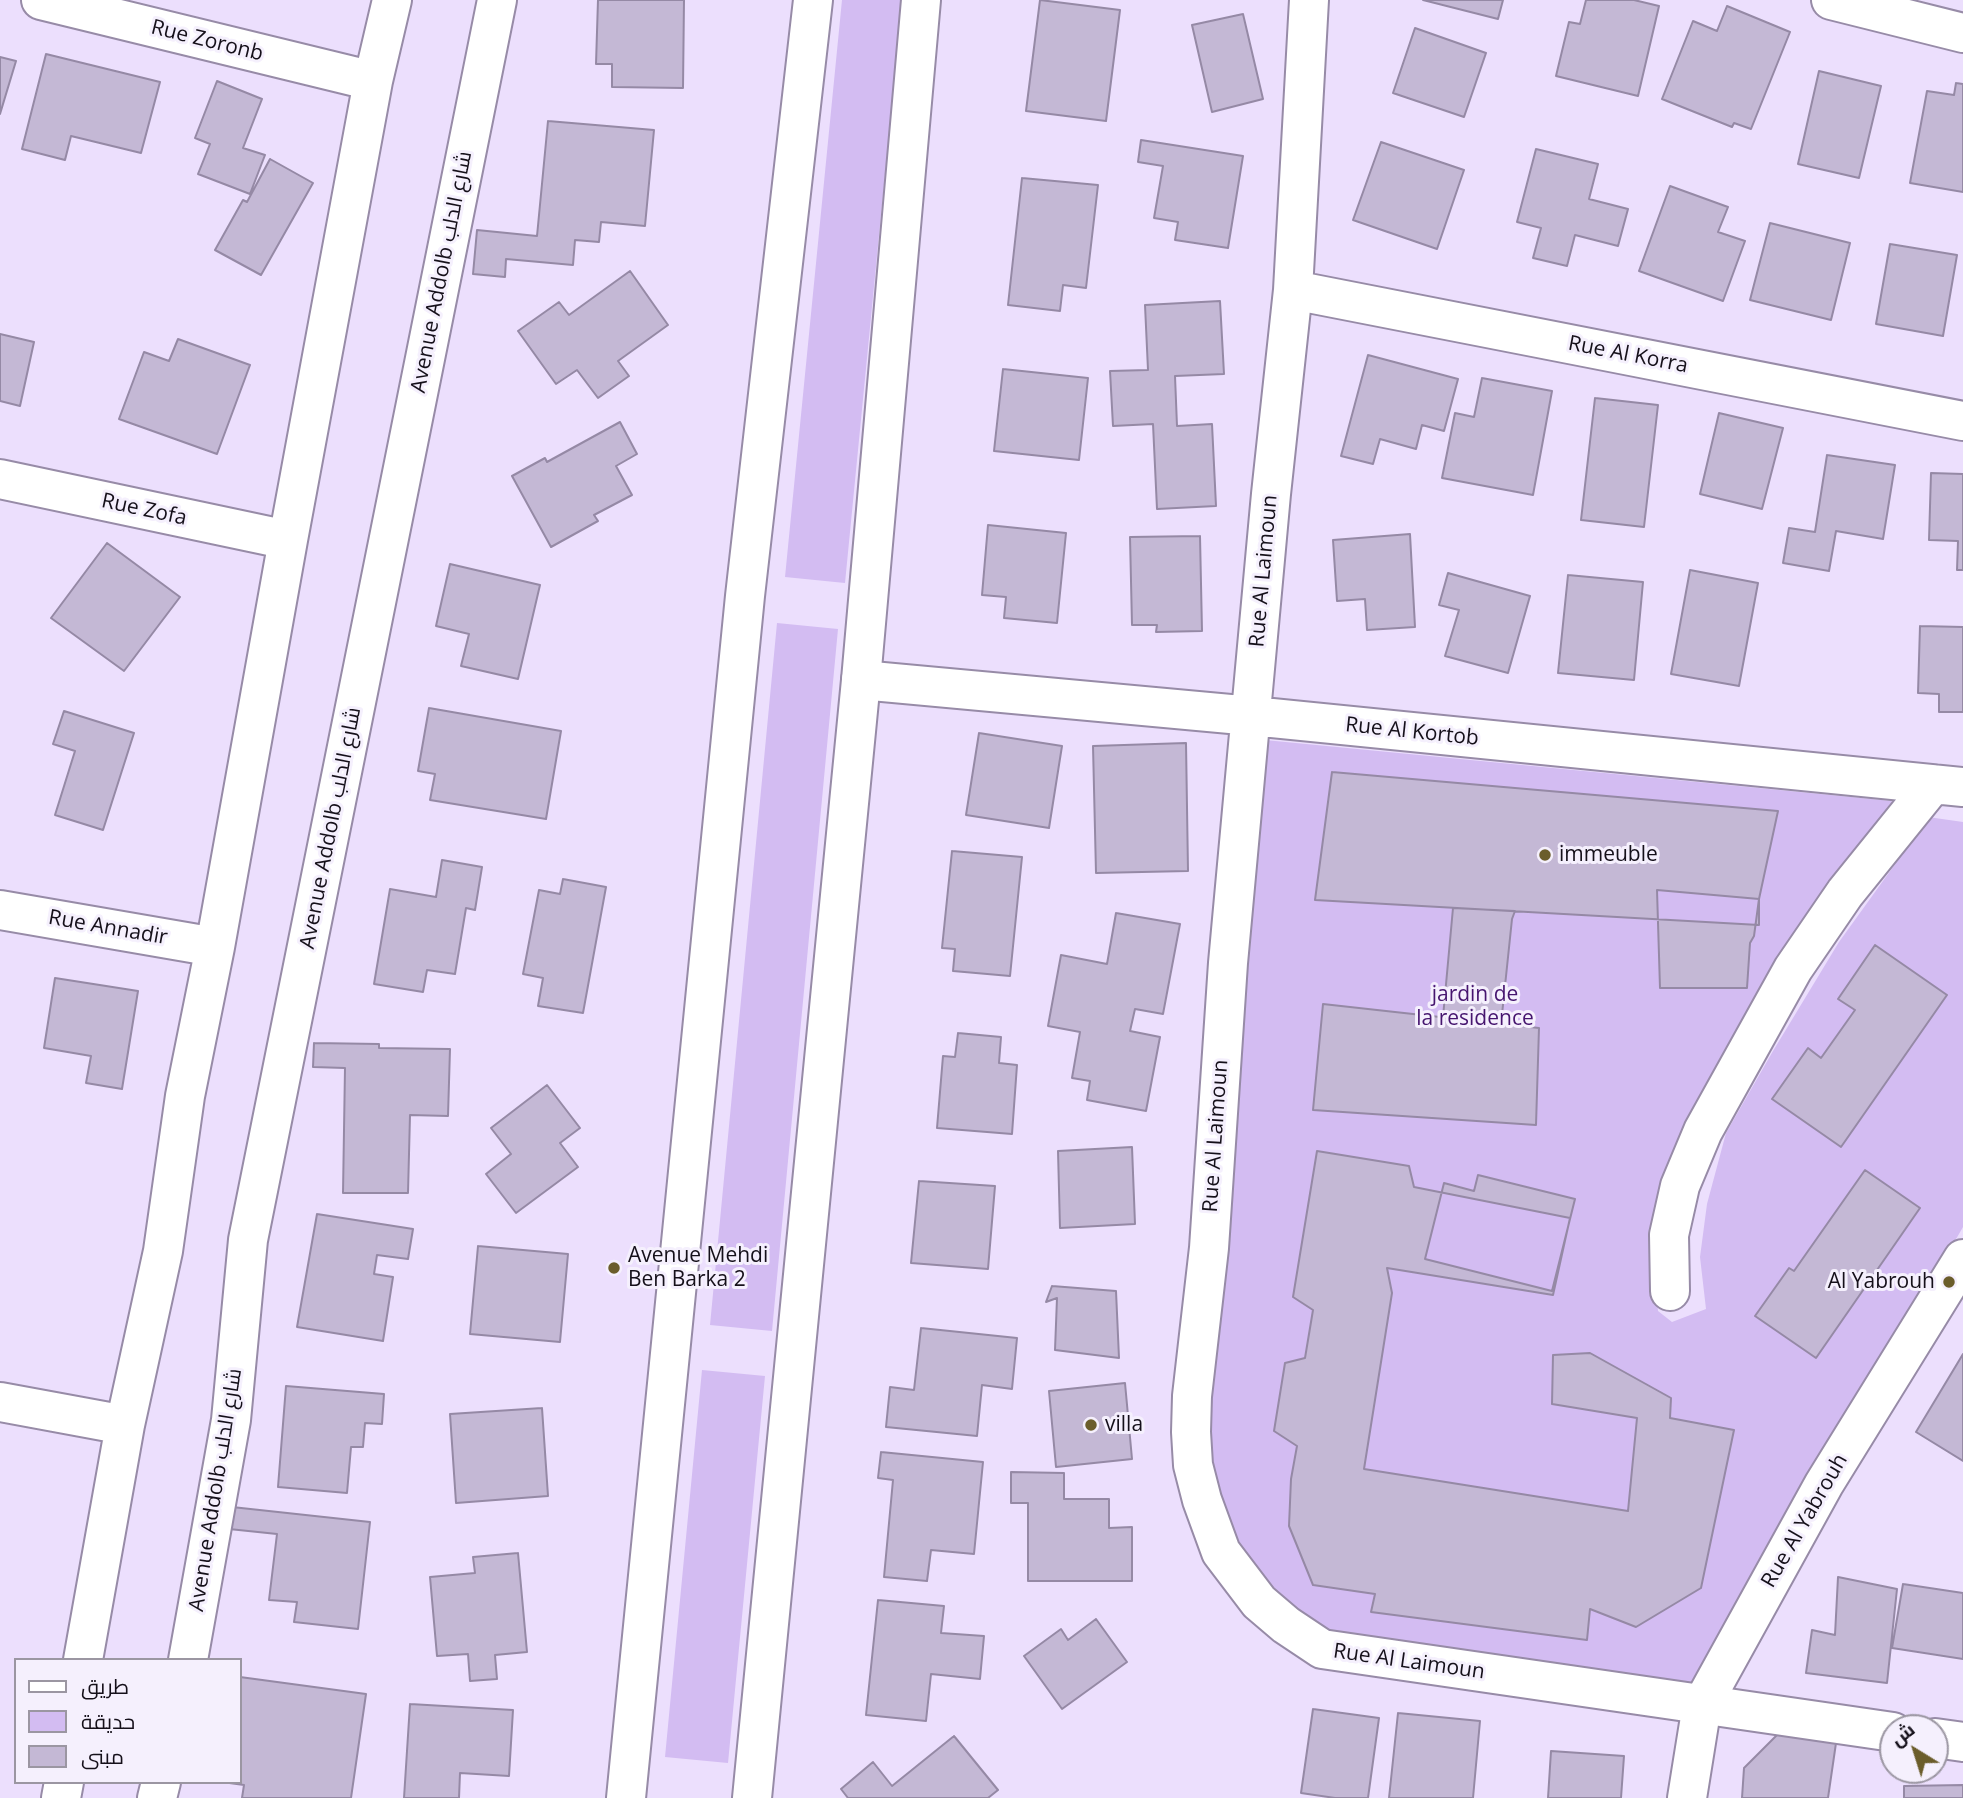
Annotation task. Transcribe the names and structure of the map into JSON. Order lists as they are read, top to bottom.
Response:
{
  "streets": {
    "street": [
      "Rue Zoronb",
      "Avenue Addolb شارع الدلب",
      "Rue Al Korra",
      "Rue Zofa",
      "Rue Al Laimoun",
      "Rue Al Kortob",
      "Rue Annadir",
      "Rue Al Yabrouh"
    ]
  },
  "crossings": [
    ["Rue Al Korra", "Rue Al Laimoun"],
    ["Rue Al Laimoun", "Rue Al Kortob"],
    ["Rue Al Laimoun", "Rue Al Yabrouh"]
  ],
  "parks": ["jardin de la residence"],
  "places": [
    "immeuble",
    "Avenue Mehdi Ben Barka 2",
    "Al Yabrouh",
    "villa"
  ],
  "legend": ["طريق", "حديقة", "مبنى"],
  "north": "top left"
}
